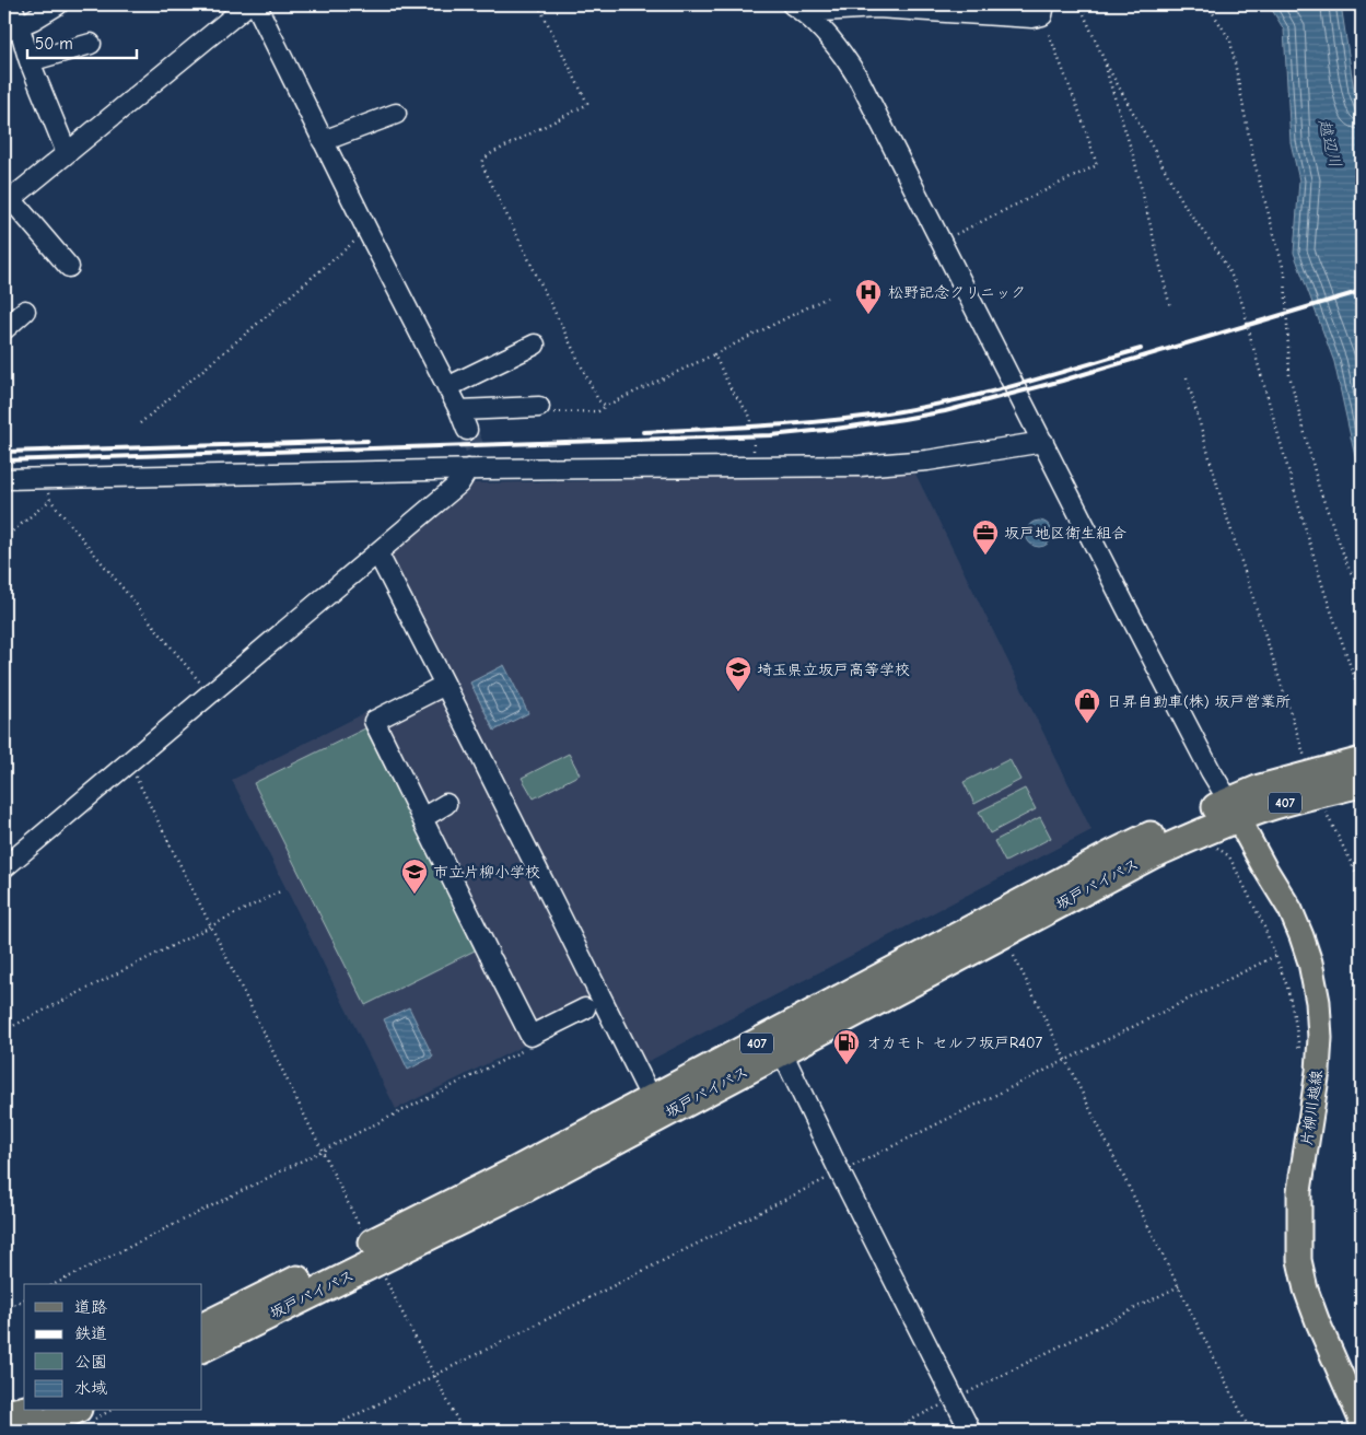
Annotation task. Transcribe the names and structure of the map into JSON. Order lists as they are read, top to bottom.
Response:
{
  "streets": {
    "highway": ["407", "坂戸バイパス"],
    "main road": ["片柳川越線"]
  },
  "crossings": [
    ["407", "坂戸バイパス"],
    ["坂戸バイパス", "片柳川越線"]
  ],
  "water": ["越辺川"],
  "places": {
    "hospital": ["松野記念クリニック"],
    "office": ["坂戸地区衛生組合"],
    "school or university": ["埼玉県立坂戸高等学校", "市立片柳小学校"],
    "shop": ["日昇自動車(株) 坂戸営業所"],
    "fuel station": ["オカモト セルフ坂戸R407"]
  },
  "legend": [
    "道路",
    "鉄道",
    "公園",
    "水域"
  ],
  "scale_bar": "50 m"
}
